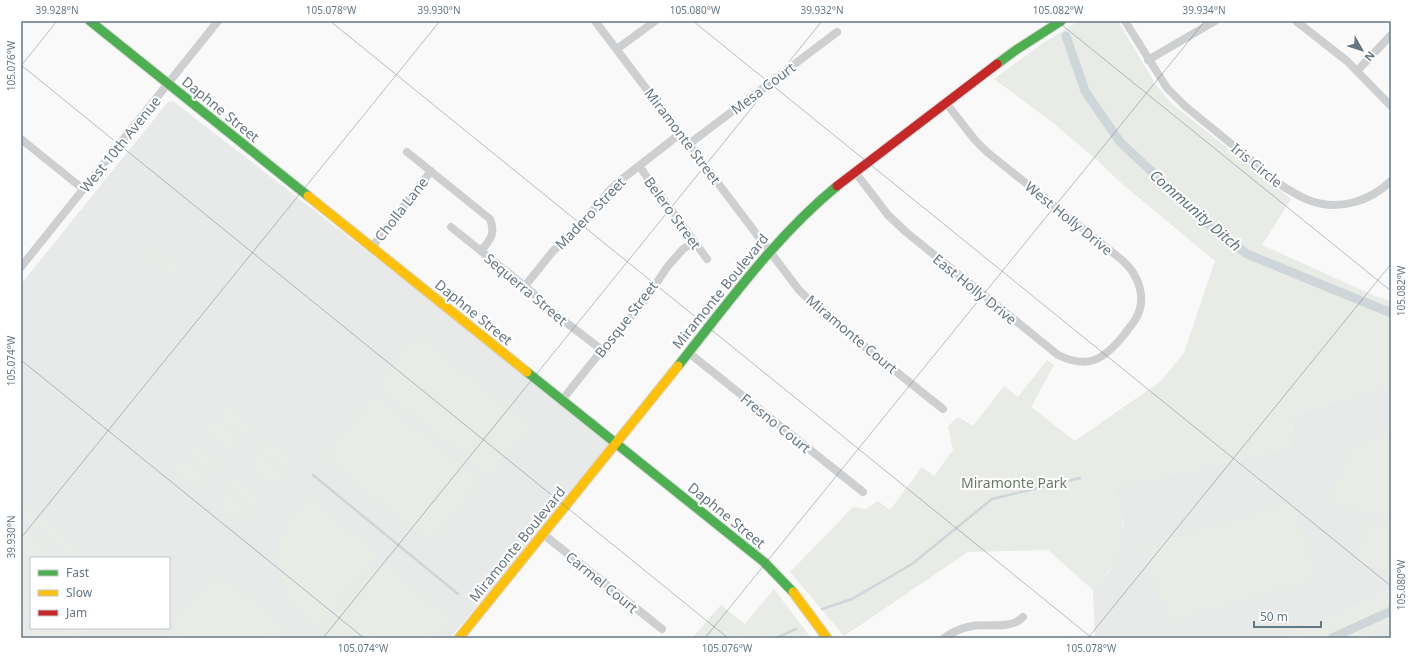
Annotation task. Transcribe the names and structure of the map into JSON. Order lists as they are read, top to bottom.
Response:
{
  "streets": {
    "street": [
      "Mesa Court",
      "Daphne Street",
      "Miramonte Street",
      "West 10th Avenue",
      "Iris Circle",
      "Cholla Lane",
      "Madero Street",
      "Belero Street",
      "West Holly Drive",
      "Sequerra Street",
      "East Holly Drive",
      "Miramonte Boulevard",
      "Bosque Street",
      "Miramonte Court",
      "Fresno Court",
      "Carmel Court"
    ]
  },
  "crossings": [
    ["Mesa Court", "Miramonte Street"],
    ["Daphne Street", "West 10th Avenue"],
    ["Daphne Street", "Cholla Lane"],
    ["Daphne Street", "Miramonte Boulevard"],
    ["Daphne Street", "Bosque Street"],
    ["Miramonte Street", "Madero Street"],
    ["Miramonte Street", "Miramonte Boulevard"],
    ["Miramonte Street", "Miramonte Court"],
    ["Madero Street", "Belero Street"],
    ["Madero Street", "Sequerra Street"],
    ["Belero Street", "Bosque Street"],
    ["West Holly Drive", "East Holly Drive"],
    ["West Holly Drive", "Miramonte Boulevard"],
    ["Sequerra Street", "Bosque Street"],
    ["East Holly Drive", "Miramonte Boulevard"],
    ["Miramonte Boulevard", "Miramonte Court"],
    ["Miramonte Boulevard", "Fresno Court"],
    ["Miramonte Boulevard", "Carmel Court"]
  ],
  "water": ["Community Ditch"],
  "parks": ["Miramonte Park"],
  "legend": ["Fast", "Slow", "Jam"],
  "scale_bar": "50 m",
  "north": "bottom right",
  "coordinates": [
    "39.928°N",
    "105.078°W",
    "39.930°N",
    "105.080°W",
    "39.932°N",
    "105.082°W",
    "39.934°N",
    "105.076°W",
    "105.074°W"
  ]
}
